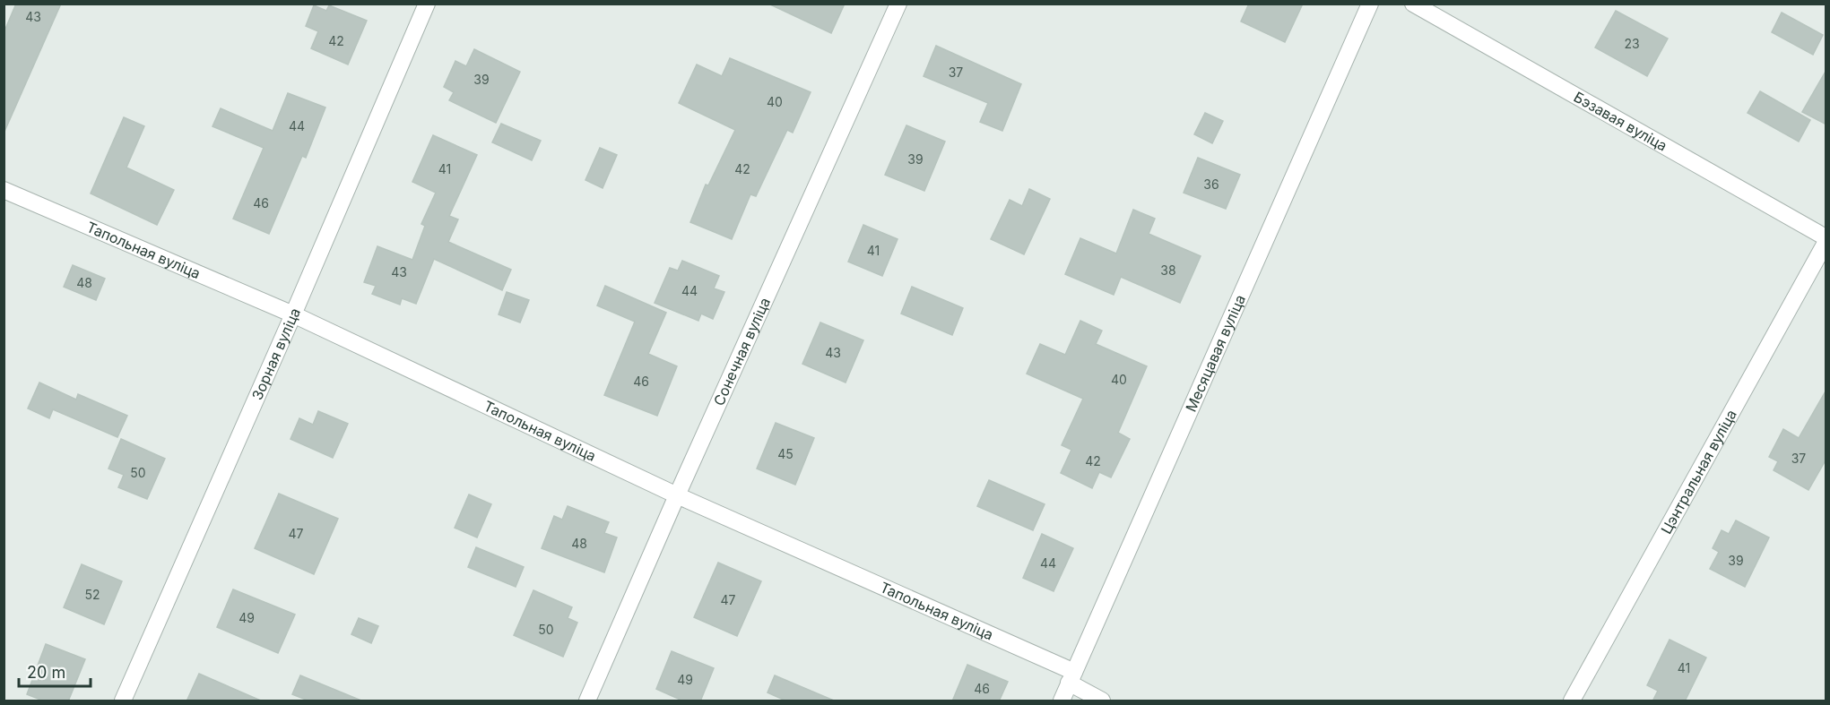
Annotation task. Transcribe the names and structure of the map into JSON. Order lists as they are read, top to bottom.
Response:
{
  "streets": {
    "street": [
      "Бэзавая вуліца",
      "Тапольная вуліца",
      "Сонечная вуліца",
      "Месяцавая вуліца",
      "Зорная вуліца",
      "Цэнтральная вуліца"
    ]
  },
  "crossings": [
    ["Тапольная вуліца", "Сонечная вуліца"],
    ["Тапольная вуліца", "Месяцавая вуліца"],
    ["Тапольная вуліца", "Зорная вуліца"]
  ],
  "house_numbers": [
    "43",
    "42",
    "23",
    "37",
    "39",
    "40",
    "44",
    "39",
    "41",
    "42",
    "36",
    "46",
    "41",
    "38",
    "43",
    "48",
    "44",
    "43",
    "40",
    "46",
    "45",
    "37",
    "42",
    "50",
    "47",
    "48",
    "39",
    "44",
    "52",
    "47",
    "49",
    "50",
    "41",
    "49",
    "46"
  ],
  "scale_bar": "20 m"
}
